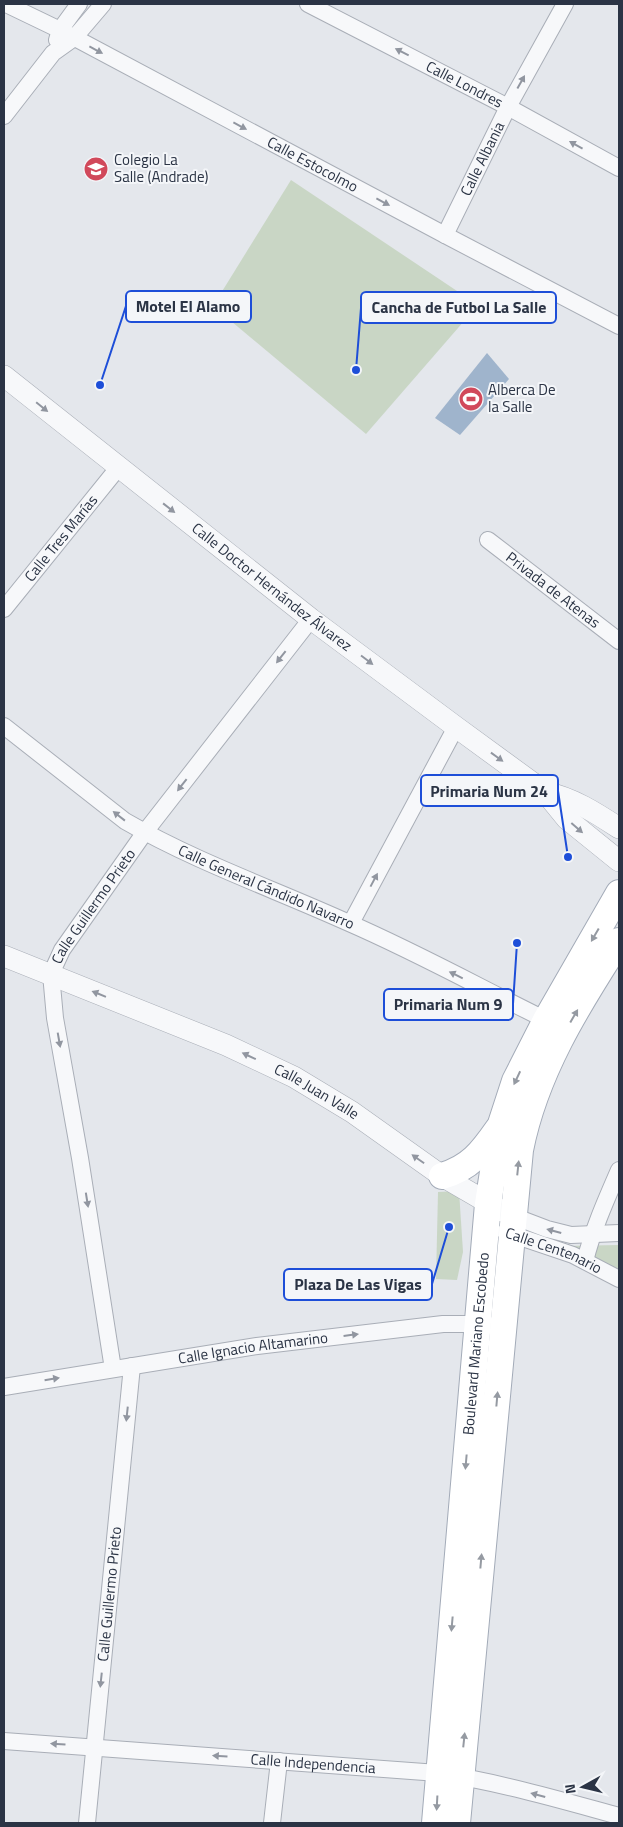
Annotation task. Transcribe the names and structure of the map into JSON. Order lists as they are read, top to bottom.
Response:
{
  "streets": {
    "main road": ["Boulevard Mariano Escobedo"],
    "street": [
      "Calle Londres",
      "Calle Albania",
      "Calle Estocolmo",
      "Calle Tres Marías",
      "Calle Doctor Hernández Álvarez",
      "Privada de Atenas",
      "Calle General Cándido Navarro",
      "Calle Guillermo Prieto",
      "Calle Juan Valle",
      "Calle Centenario",
      "Calle Ignacio Altamarino",
      "Calle Independencia"
    ]
  },
  "crossings": [
    ["Calle Londres", "Calle Albania"],
    ["Calle Albania", "Calle Estocolmo"],
    ["Calle Tres Marías", "Calle Doctor Hernández Álvarez"],
    ["Calle Doctor Hernández Álvarez", "Calle Guillermo Prieto"],
    ["Calle General Cándido Navarro", "Calle Guillermo Prieto"],
    ["Calle General Cándido Navarro", "Boulevard Mariano Escobedo"],
    ["Calle Guillermo Prieto", "Calle Juan Valle"],
    ["Calle Guillermo Prieto", "Calle Ignacio Altamarino"],
    ["Calle Guillermo Prieto", "Calle Independencia"],
    ["Calle Juan Valle", "Calle Centenario"],
    ["Calle Juan Valle", "Boulevard Mariano Escobedo"],
    ["Calle Centenario", "Boulevard Mariano Escobedo"],
    ["Boulevard Mariano Escobedo", "Calle Ignacio Altamarino"],
    ["Boulevard Mariano Escobedo", "Calle Independencia"]
  ],
  "one_way": [
    "Calle Londres",
    "Calle Albania",
    "Calle Estocolmo",
    "Calle Doctor Hernández Álvarez",
    "Calle General Cándido Navarro",
    "Calle Guillermo Prieto",
    "Calle Juan Valle",
    "Calle Ignacio Altamarino",
    "Calle Independencia"
  ],
  "places": {
    "school or university": ["Colegio La Salle (Andrade)"],
    "other": [
      "Cancha de Futbol La Salle",
      "Motel El Alamo",
      "Primaria Num 24",
      "Primaria Num 9",
      "Plaza De Las Vigas"
    ],
    "sports": ["Alberca De la Salle"]
  },
  "north": "left"
}
